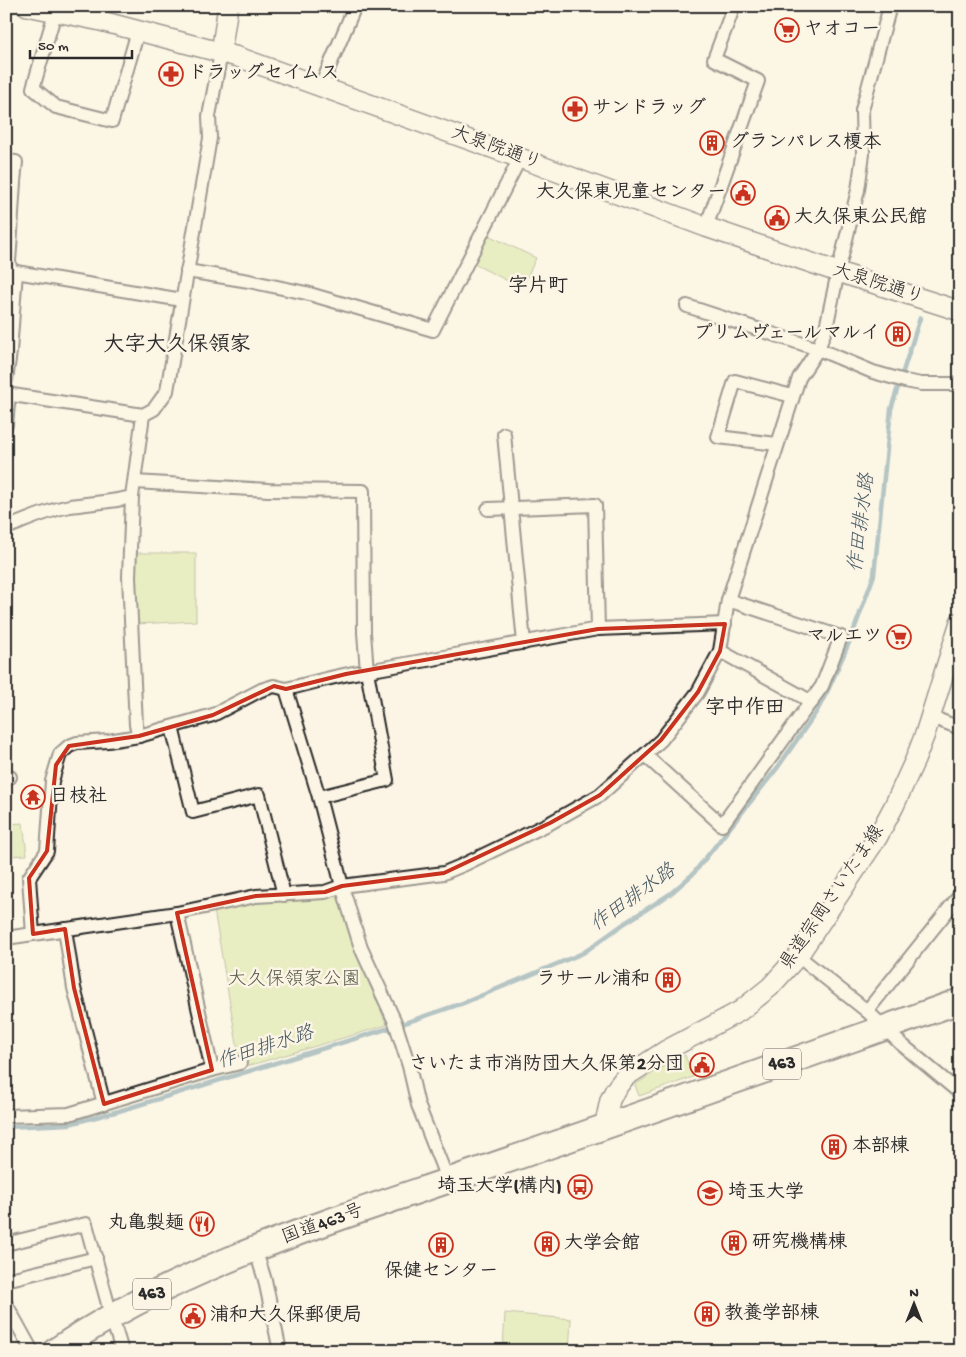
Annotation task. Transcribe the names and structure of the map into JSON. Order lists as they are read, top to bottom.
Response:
{
  "streets": {
    "highway": ["463", "国道463号"],
    "street": ["大泉院通り", "県道宗岡さいたま線"]
  },
  "crossings": [
    ["県道宗岡さいたま線", "463"],
    ["県道宗岡さいたま線", "国道463号"],
    ["463", "国道463号"]
  ],
  "districts": ["字片町", "大字大久保領家", "字中作田"],
  "water": ["作田排水路"],
  "parks": ["大久保領家公園"],
  "places": {
    "supermarket": ["ヤオコー", "マルエツ"],
    "pharmacy": ["ドラッグセイムス", "サンドラッグ"],
    "building": [
      "グランパレス榎本",
      "プリムヴェールマルイ",
      "ラサール浦和",
      "本部棟",
      "研究機構棟",
      "大学会館",
      "保健センター",
      "教養学部棟"
    ],
    "public building": [
      "大久保東児童センター",
      "大久保東公民館",
      "さいたま市消防団大久保第2分団",
      "浦和大久保郵便局"
    ],
    "temple": ["日枝社"],
    "bus stop": ["埼玉大学(構内)"],
    "school or university": ["埼玉大学"],
    "restaurant": ["丸亀製麺"]
  },
  "scale_bar": "50 m",
  "north": "top"
}
